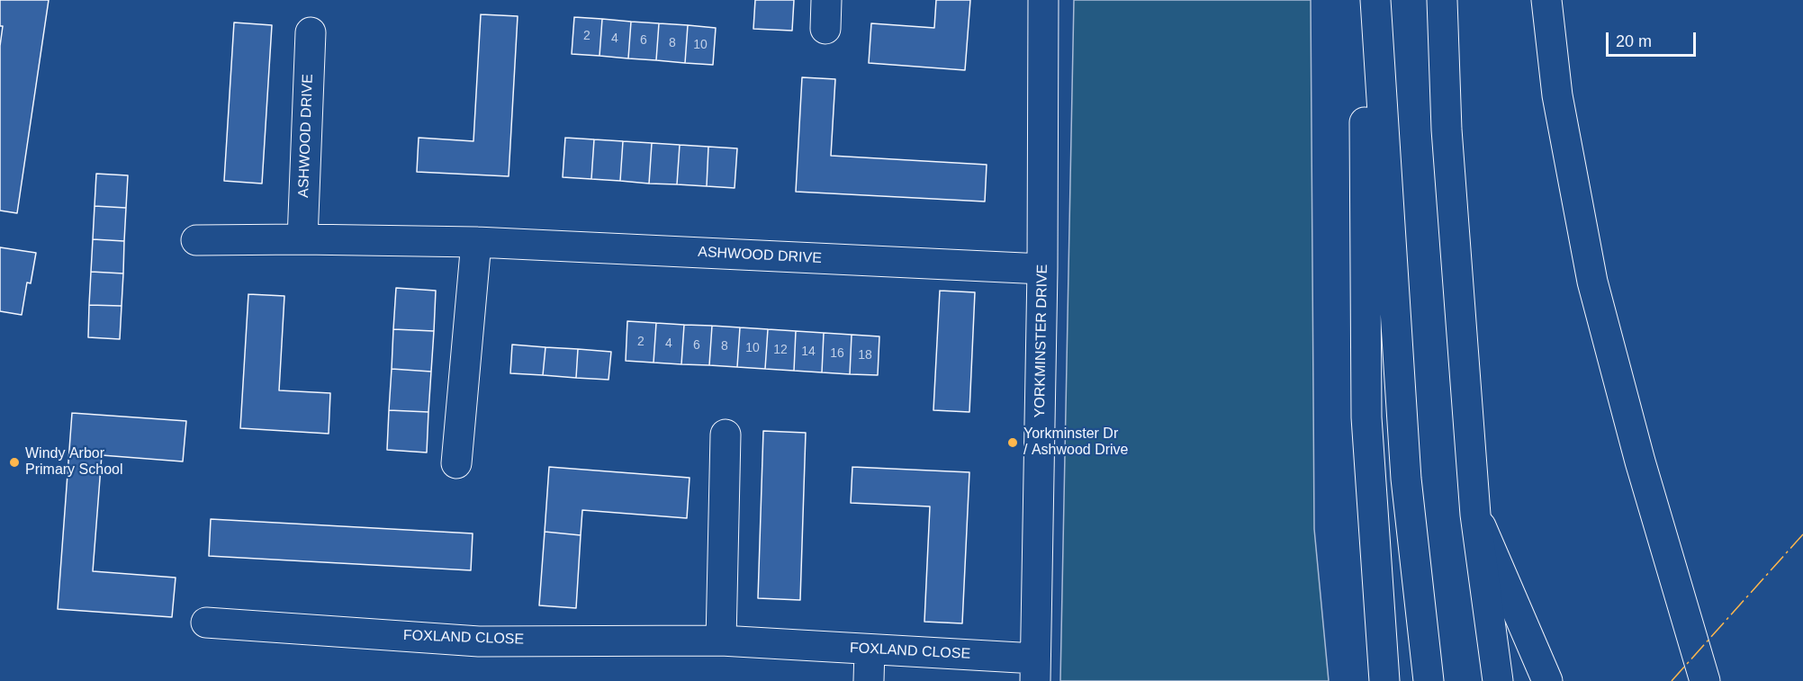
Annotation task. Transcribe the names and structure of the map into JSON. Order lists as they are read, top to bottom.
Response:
{
  "streets": {
    "main road": ["ASHWOOD DRIVE", "YORKMINSTER DRIVE", "FOXLAND CLOSE"]
  },
  "crossings": [
    ["ASHWOOD DRIVE", "YORKMINSTER DRIVE"],
    ["YORKMINSTER DRIVE", "FOXLAND CLOSE"]
  ],
  "places": ["Yorkminster Dr / Ashwood Drive", "Windy Arbor Primary School"],
  "house_numbers": [
    "2",
    "4",
    "6",
    "8",
    "10",
    "2",
    "4",
    "6",
    "8",
    "10",
    "12",
    "14",
    "16",
    "18"
  ],
  "scale_bar": "20 m"
}
